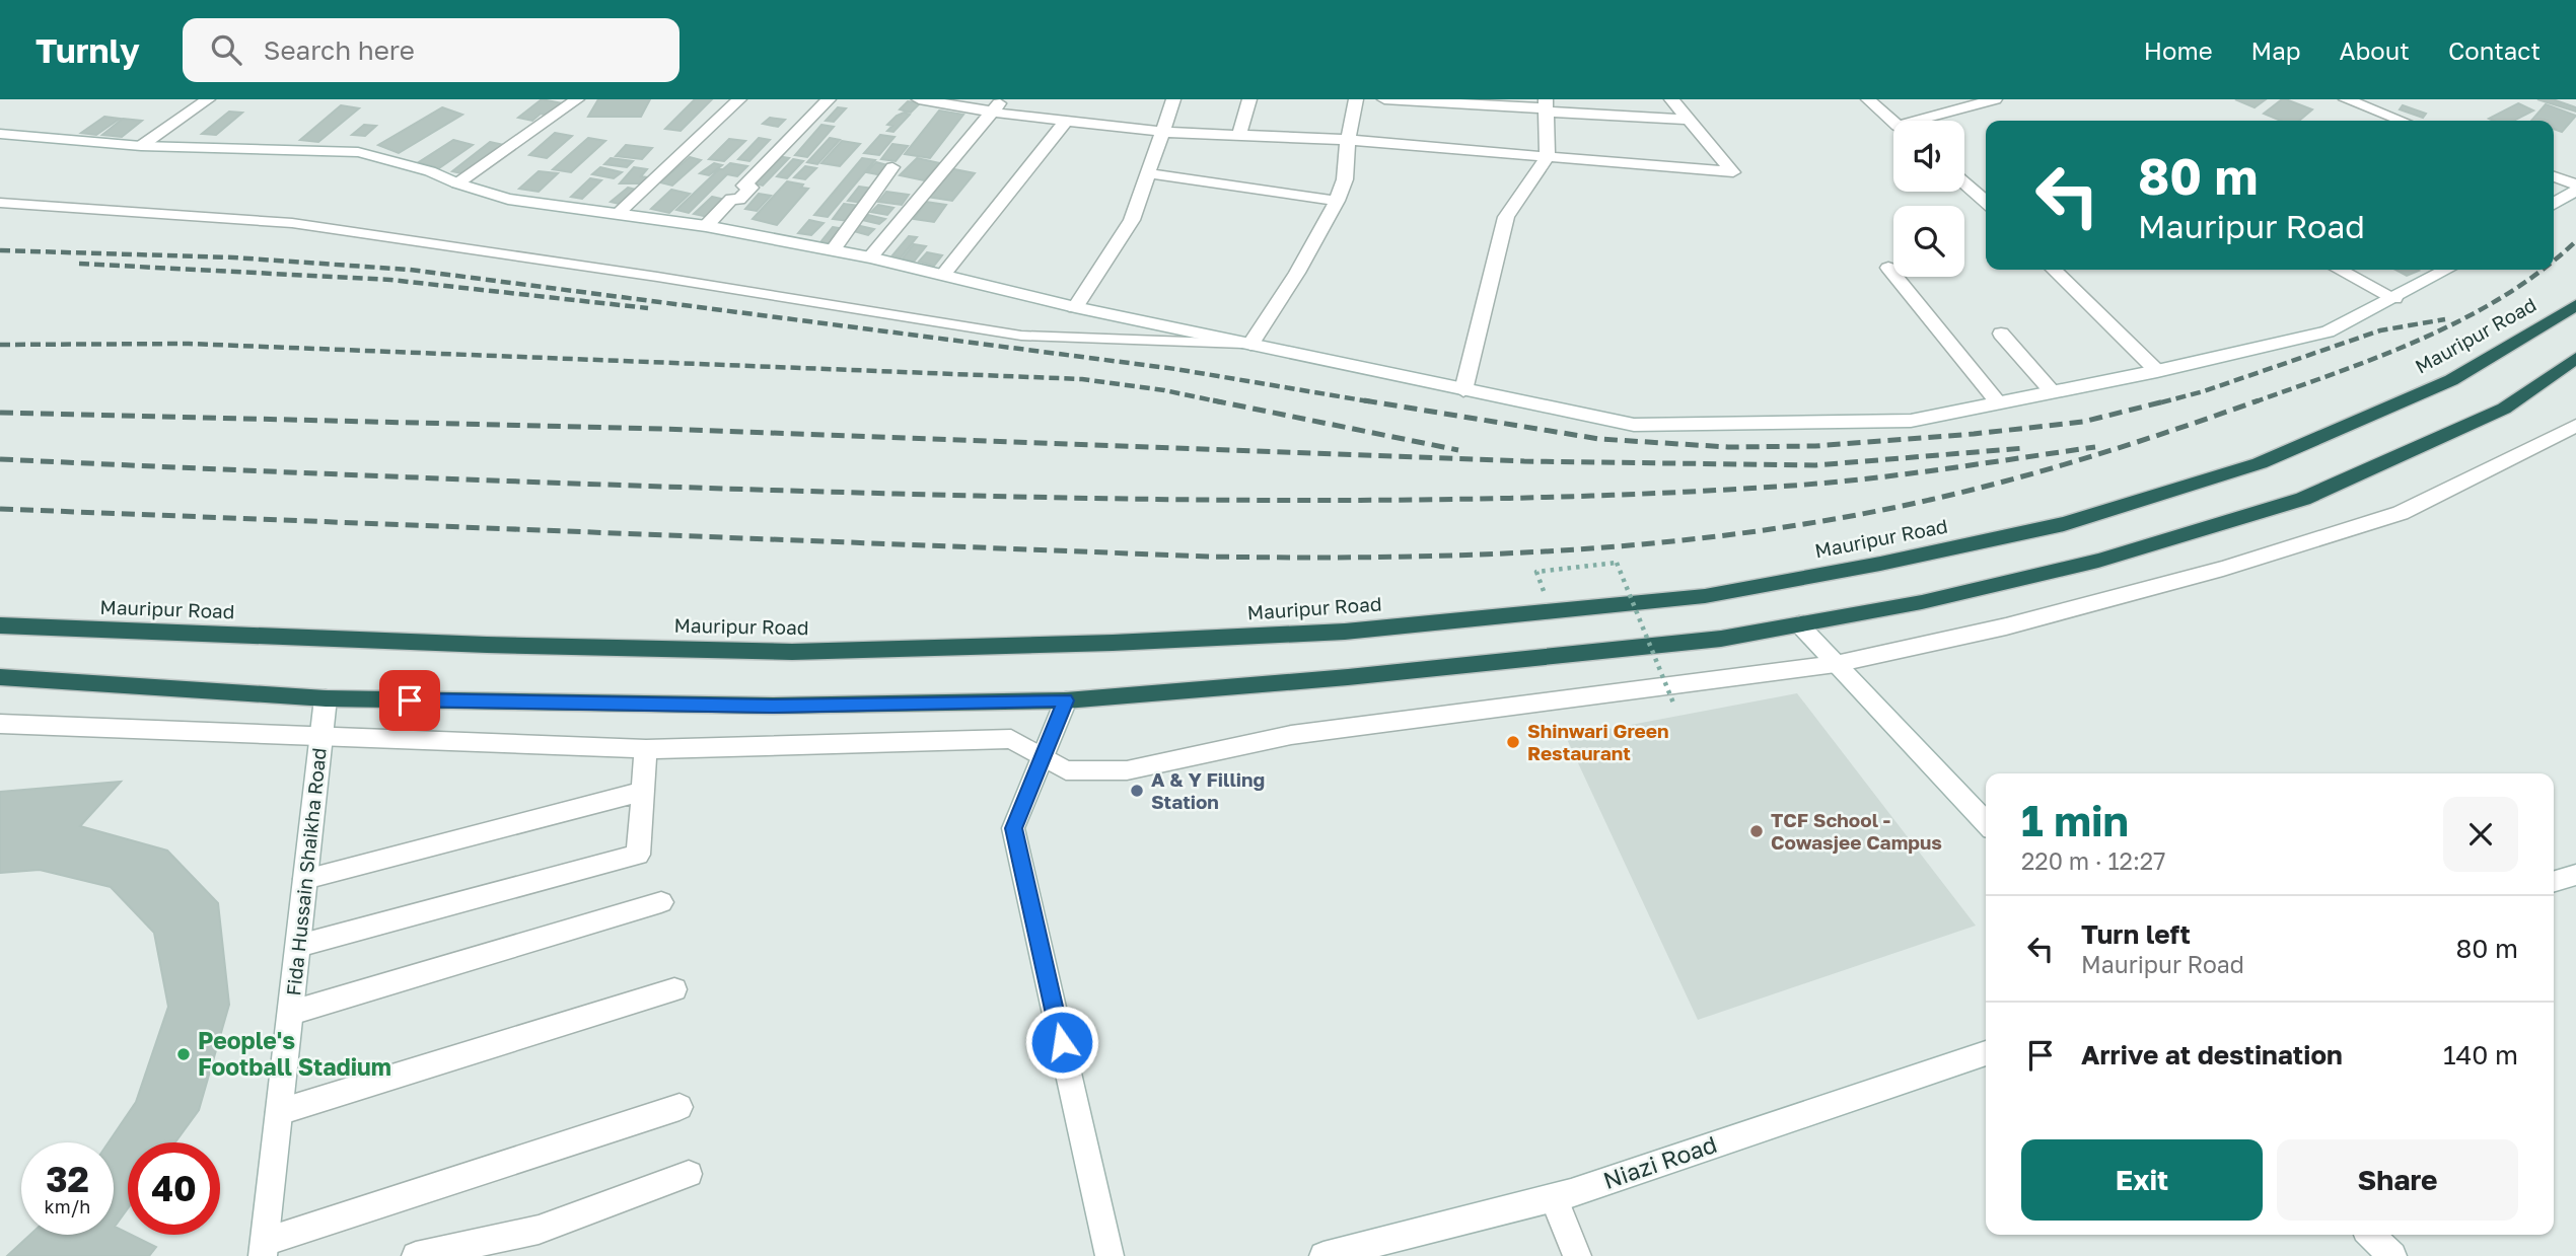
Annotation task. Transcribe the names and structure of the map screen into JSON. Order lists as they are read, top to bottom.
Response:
{
  "streets": {
    "highway": ["Mauripur Road"],
    "street": ["Fida Hussain Shaikha Road", "Niazi Road"]
  },
  "places": [
    "Shinwari Green Restaurant",
    "A & Y Filling Station",
    "TCF School - Cowasjee Campus",
    "People's Football Stadium"
  ],
  "page": {
    "header": "Turnly",
    "search": "Search here",
    "nav": [
      "Home",
      "Map",
      "About",
      "Contact"
    ],
    "turn": ["80 m", "Mauripur Road"],
    "heading": ["1 min", "220 m · 12:27"],
    "list": [
      {
        "name": "Turn left",
        "note": "Mauripur Road",
        "value": "80 m"
      },
      {
        "name": "Arrive at destination",
        "value": "140 m"
      }
    ],
    "buttons": ["Exit", "Share"],
    "speed": "32 km/h",
    "limit": "40"
  }
}
